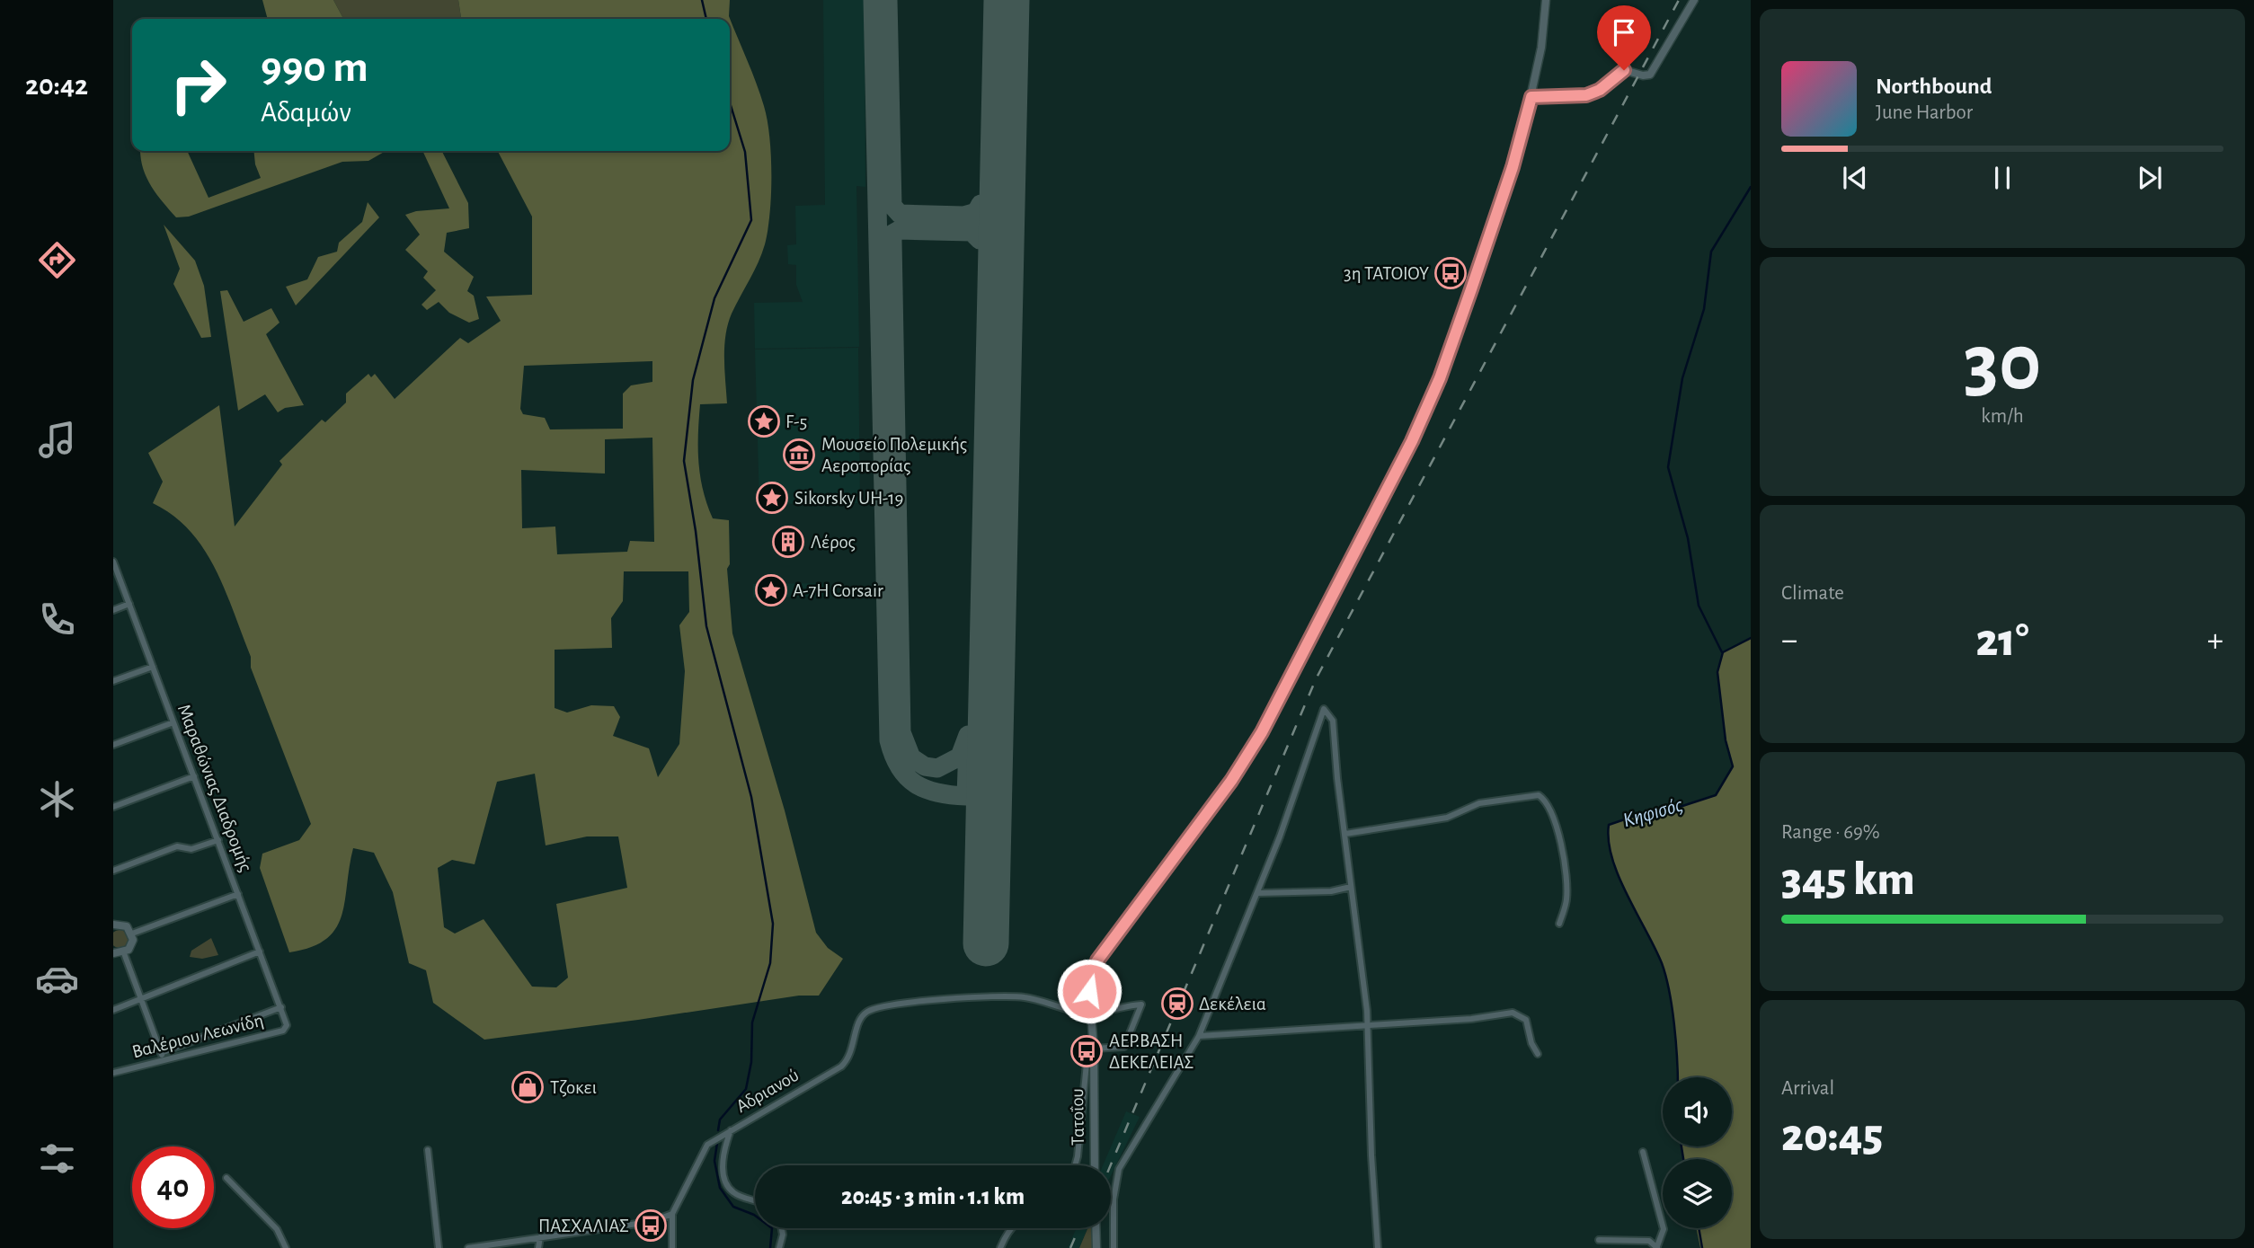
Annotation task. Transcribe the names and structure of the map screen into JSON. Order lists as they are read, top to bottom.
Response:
{
  "streets": {
    "street": [
      "Μαραθώνιας Διαδρομής",
      "Βαλέριου Λεωνίδη",
      "Αδριανού",
      "Τατοΐου"
    ]
  },
  "crossings": [
    ["Μαραθώνιας Διαδρομής", "Βαλέριου Λεωνίδη"],
    ["Αδριανού", "Τατοΐου"]
  ],
  "water": ["Κηφισός"],
  "places": {
    "bus stop": ["3η ΤΑΤΟΙΟΥ", "ΑΕΡ.ΒΑΣΗ ΔΕΚΕΛΕΙΑΣ", "ΠΑΣΧΑΛΙΑΣ"],
    "place": ["F-5", "Sikorsky UH-19", "A-7H Corsair"],
    "museum": ["Μουσείο Πολεμικής Αεροπορίας"],
    "building": ["Λέρος"],
    "station": ["Δεκέλεια"],
    "shop": ["Τζοκει"]
  },
  "page": {
    "tabs": "20:42",
    "turn": ["990 m", "Αδαμών"],
    "song": ["Northbound", "June Harbor"],
    "tile": [
      ["30", "km/h"],
      "Climate",
      ["Range · 69%", "345 km"],
      ["Arrival", "20:45"]
    ],
    "heat": ["−", "21°", "+"],
    "limit": "40",
    "trip": "20:45 · 3 min · 1.1 km"
  }
}
